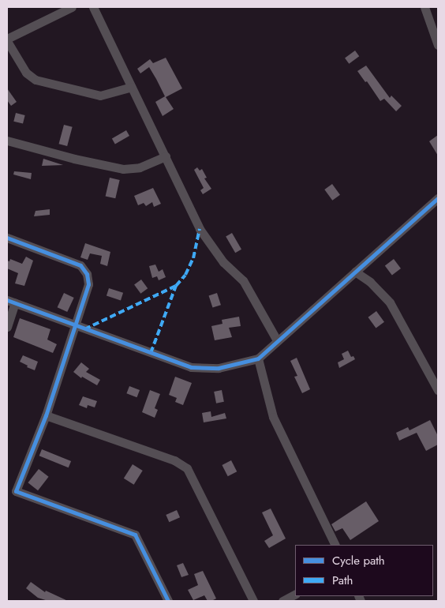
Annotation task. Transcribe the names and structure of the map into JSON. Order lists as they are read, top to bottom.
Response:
{
  "legend": ["Cycle path", "Path"]
}
